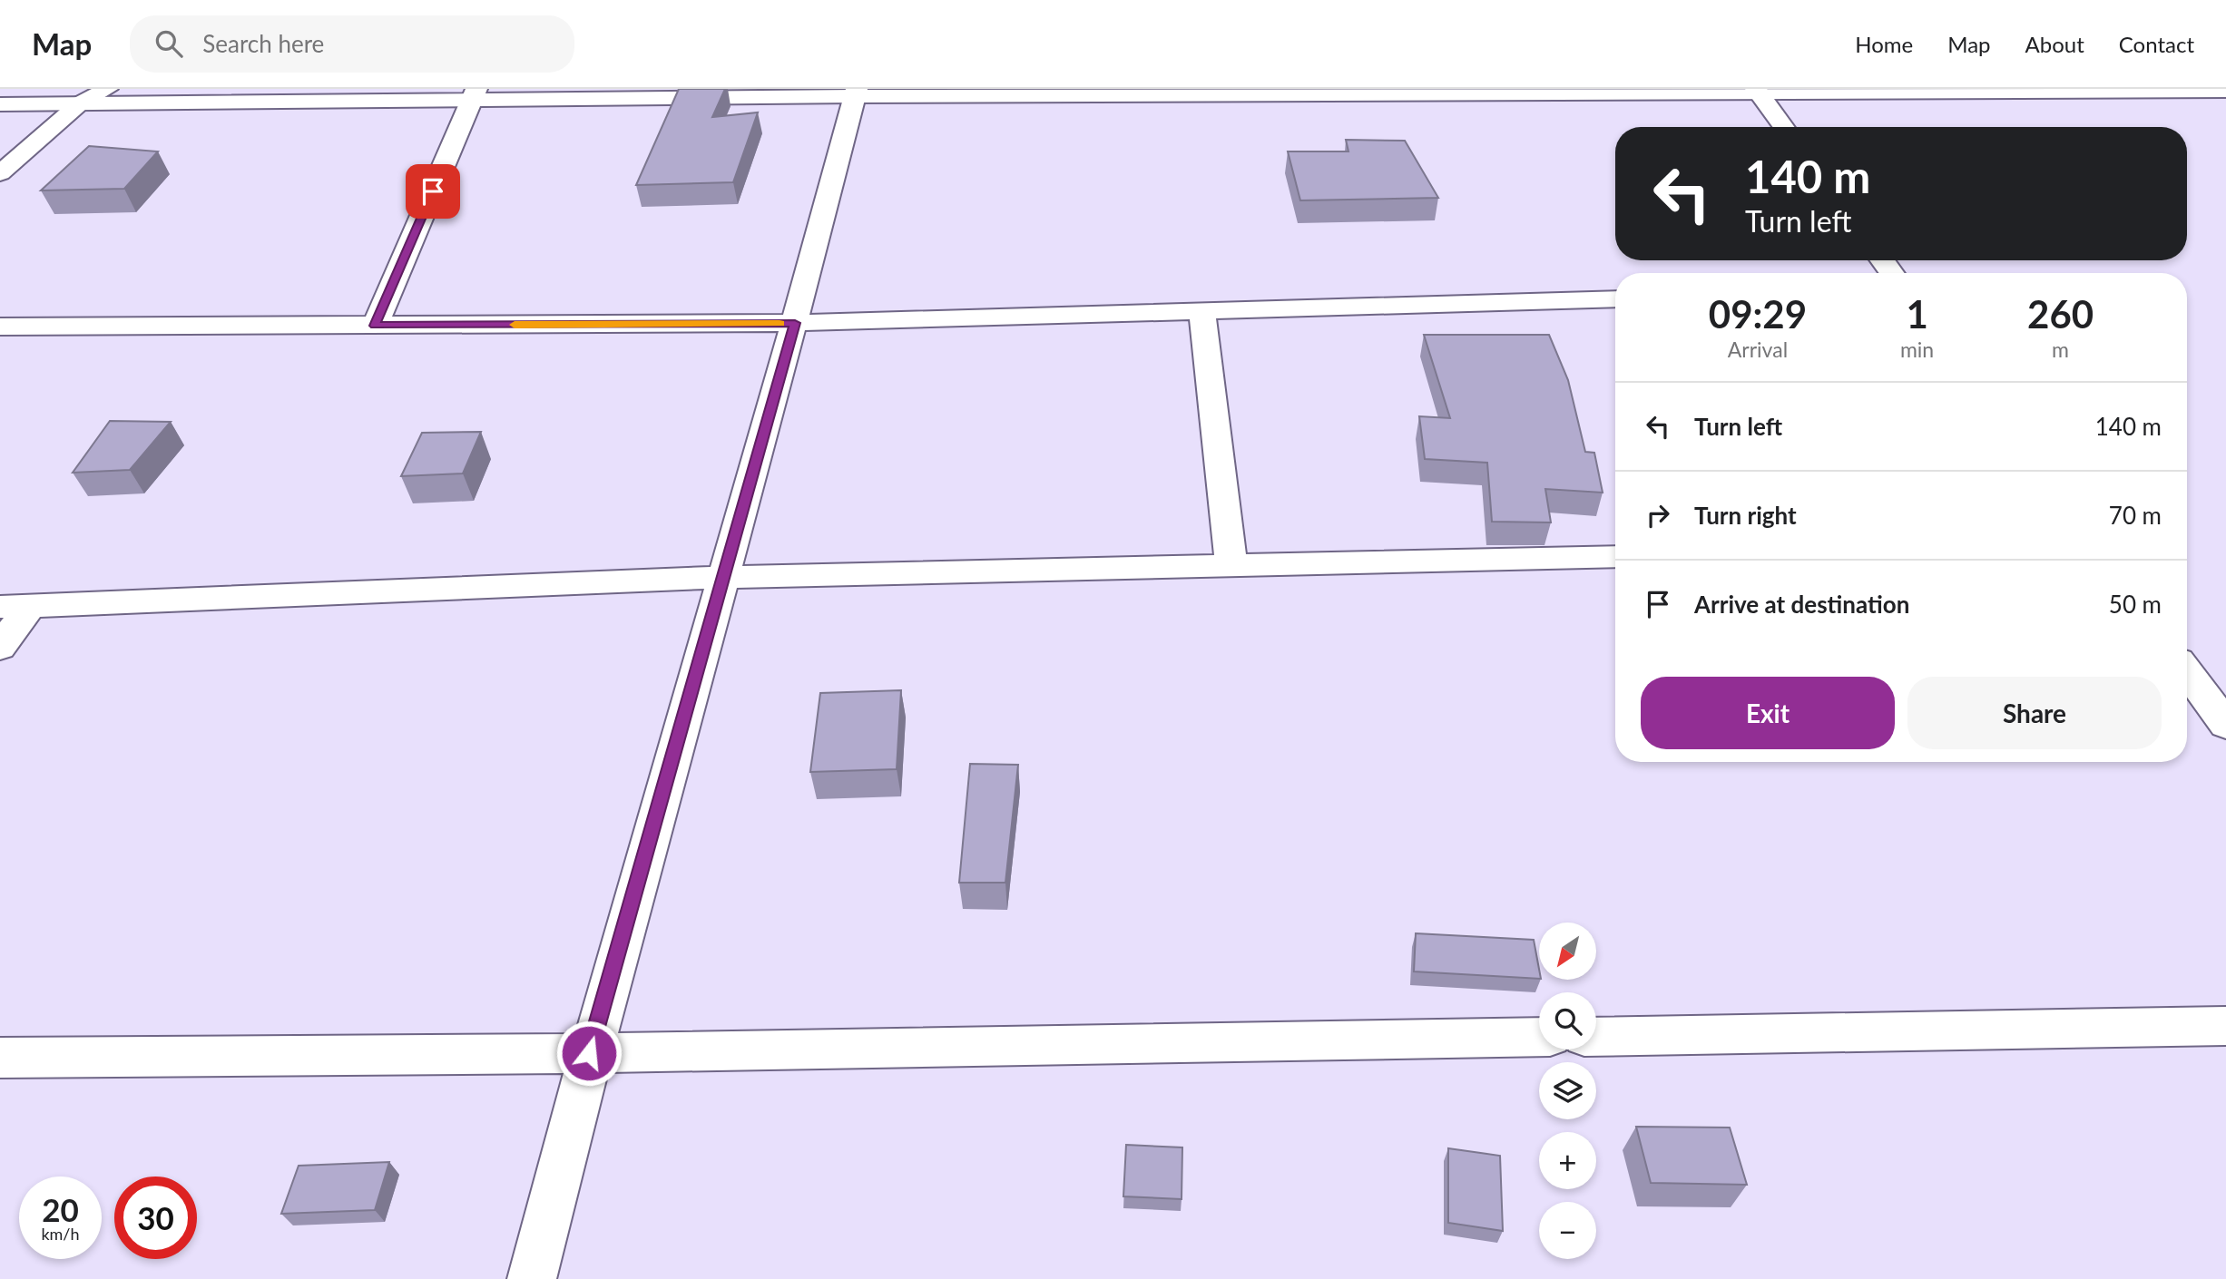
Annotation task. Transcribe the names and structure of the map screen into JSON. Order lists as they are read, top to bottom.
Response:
{
  "north": "bottom left",
  "page": {
    "header": "Map",
    "search": "Search here",
    "nav": [
      "Home",
      "Map",
      "About",
      "Contact"
    ],
    "turn": ["140 m", "Turn left"],
    "eta": [
      "09:29",
      "Arrival",
      "1",
      "min",
      "260",
      "m"
    ],
    "list": [
      {
        "name": "Turn left",
        "value": "140 m"
      },
      {
        "name": "Turn right",
        "value": "70 m"
      },
      {
        "name": "Arrive at destination",
        "value": "50 m"
      }
    ],
    "buttons": ["Exit", "Share"],
    "map_buttons": ["+", "−"],
    "speed": "20 km/h",
    "limit": "30"
  }
}
